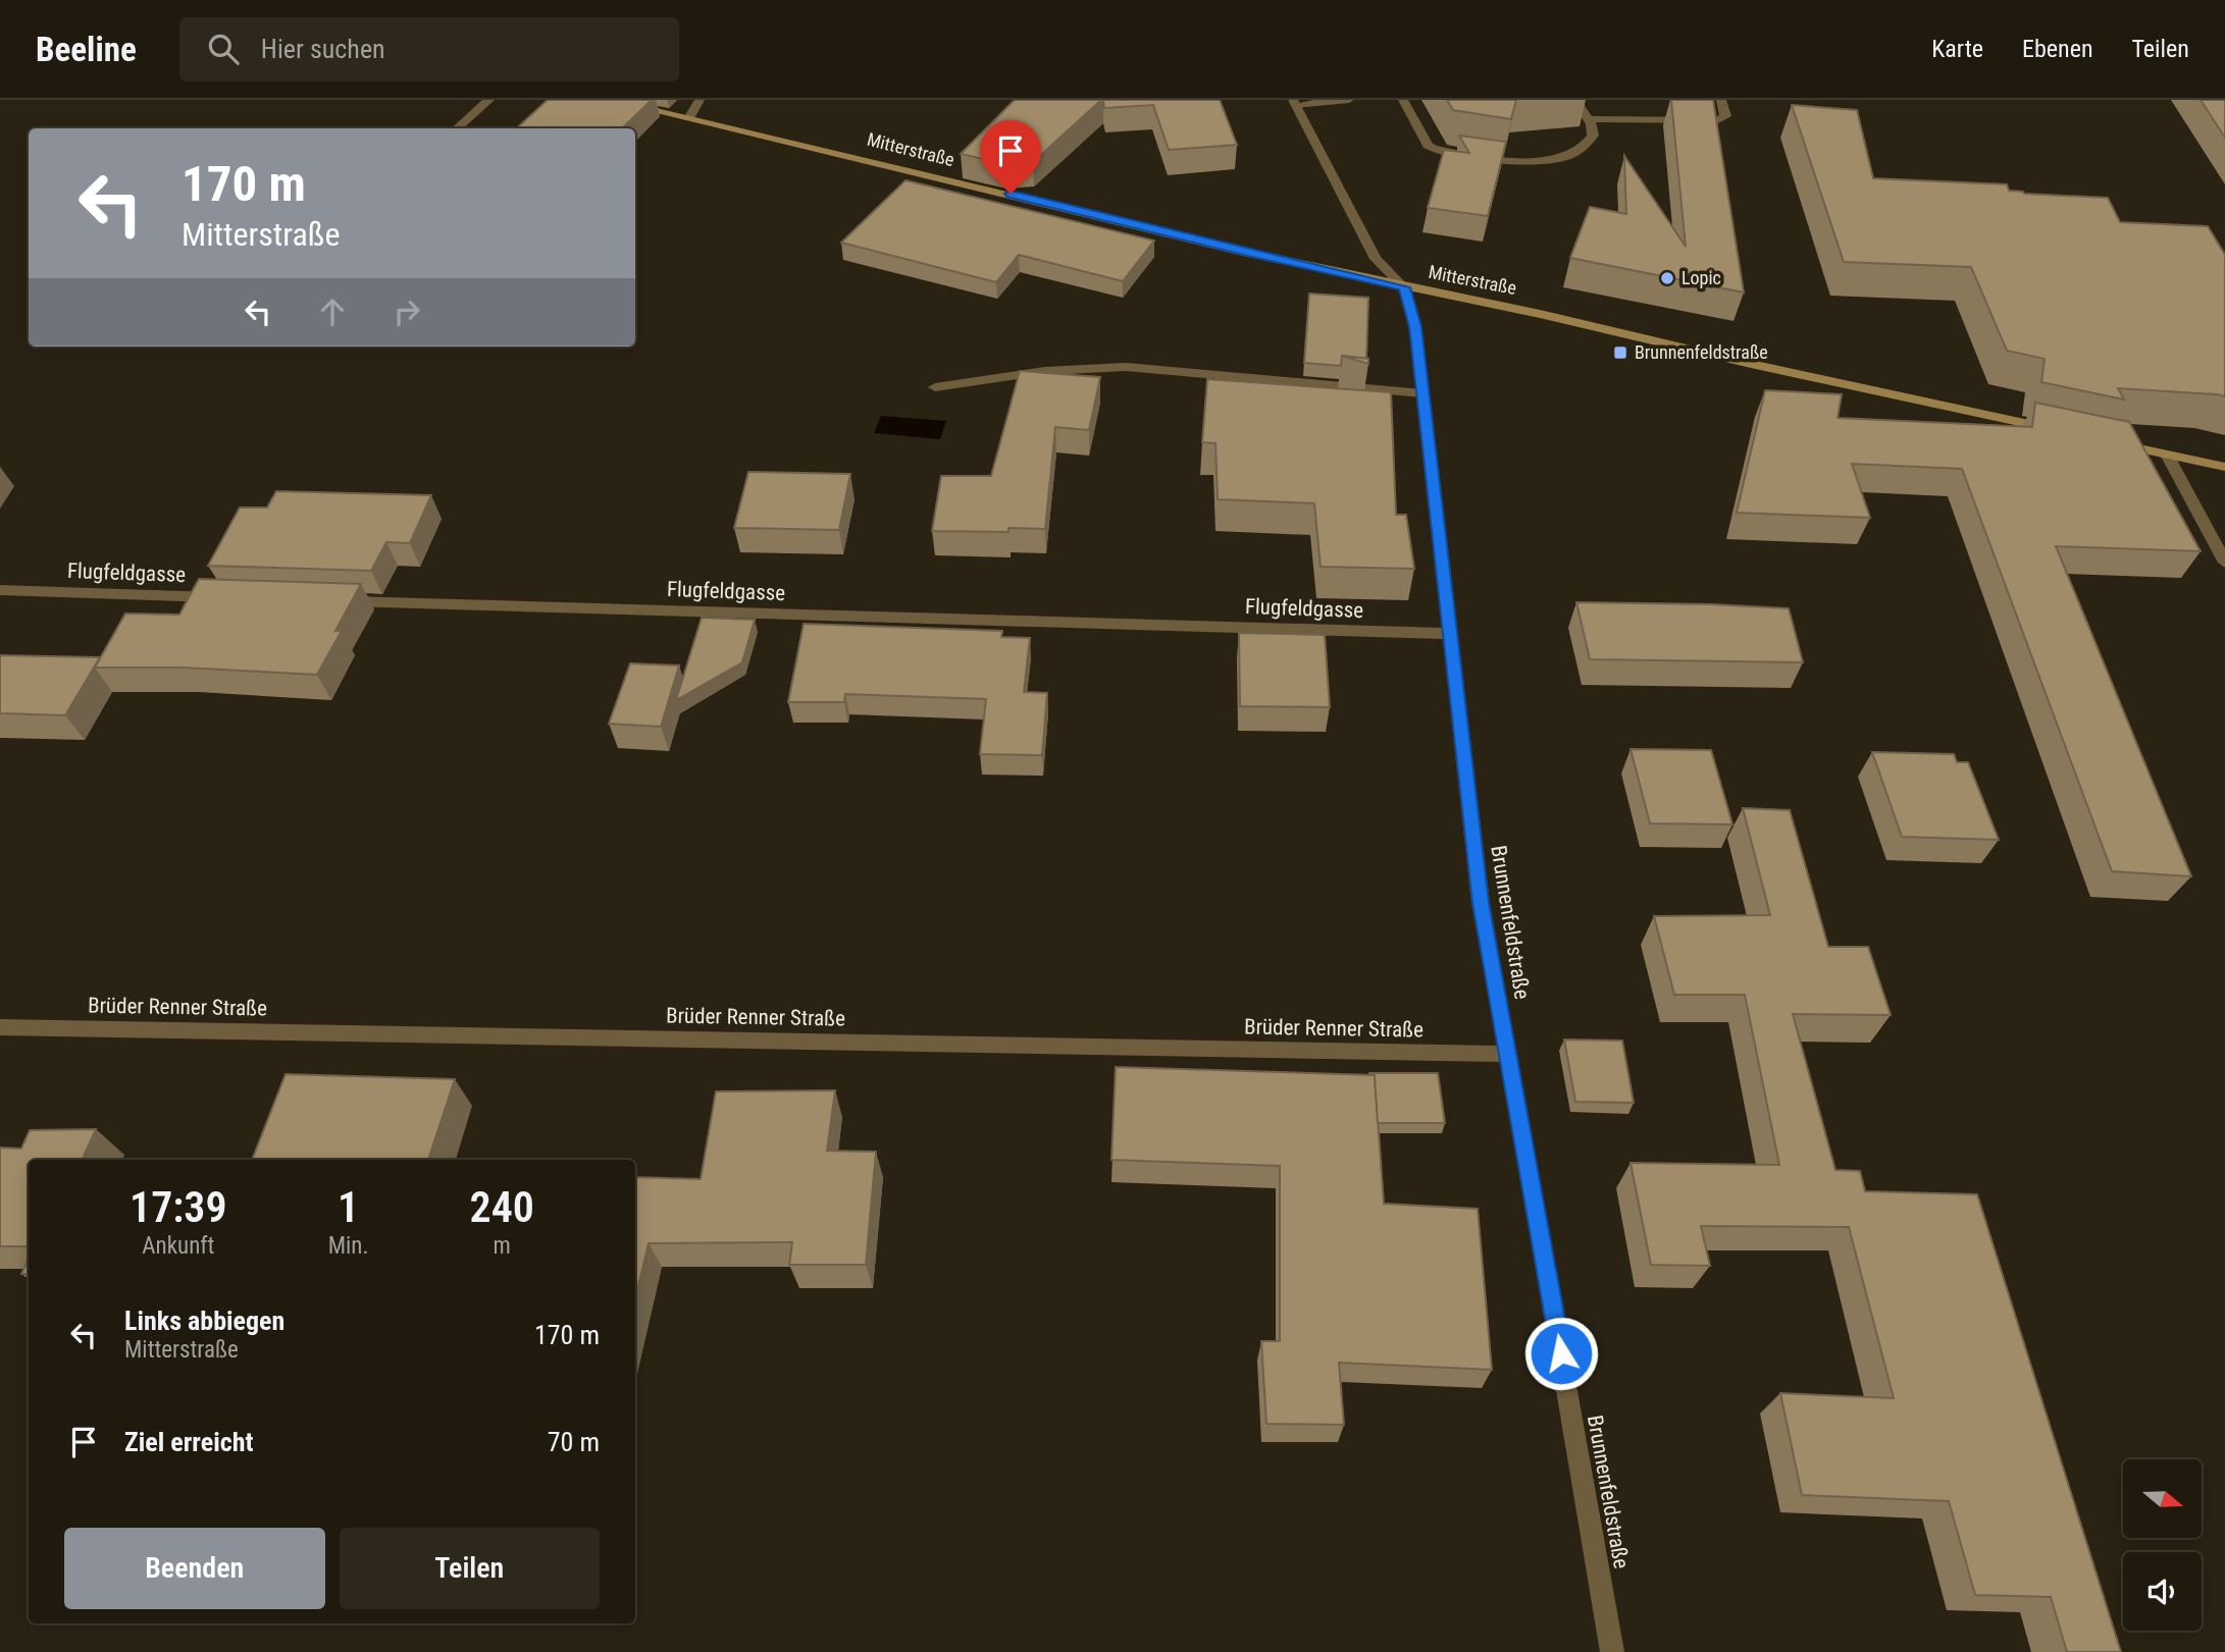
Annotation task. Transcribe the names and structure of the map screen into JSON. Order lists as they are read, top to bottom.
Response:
{
  "streets": {
    "main road": ["Mitterstraße"],
    "street": ["Flugfeldgasse", "Brunnenfeldstraße", "Brüder Renner Straße"]
  },
  "crossings": [
    ["Mitterstraße", "Brunnenfeldstraße"],
    ["Flugfeldgasse", "Brunnenfeldstraße"],
    ["Brunnenfeldstraße", "Brüder Renner Straße"]
  ],
  "places": {
    "other": ["Lopic"],
    "transit": ["Brunnenfeldstraße"]
  },
  "north": "right",
  "page": {
    "header": "Beeline",
    "search": "Hier suchen",
    "nav": ["Karte", "Ebenen", "Teilen"],
    "turn": ["170 m", "Mitterstraße"],
    "eta": [
      "17:39",
      "Ankunft",
      "1",
      "Min.",
      "240",
      "m"
    ],
    "list": [
      {
        "name": "Links abbiegen",
        "note": "Mitterstraße",
        "value": "170 m"
      },
      {
        "name": "Ziel erreicht",
        "value": "70 m"
      }
    ],
    "buttons": ["Beenden", "Teilen"]
  }
}
